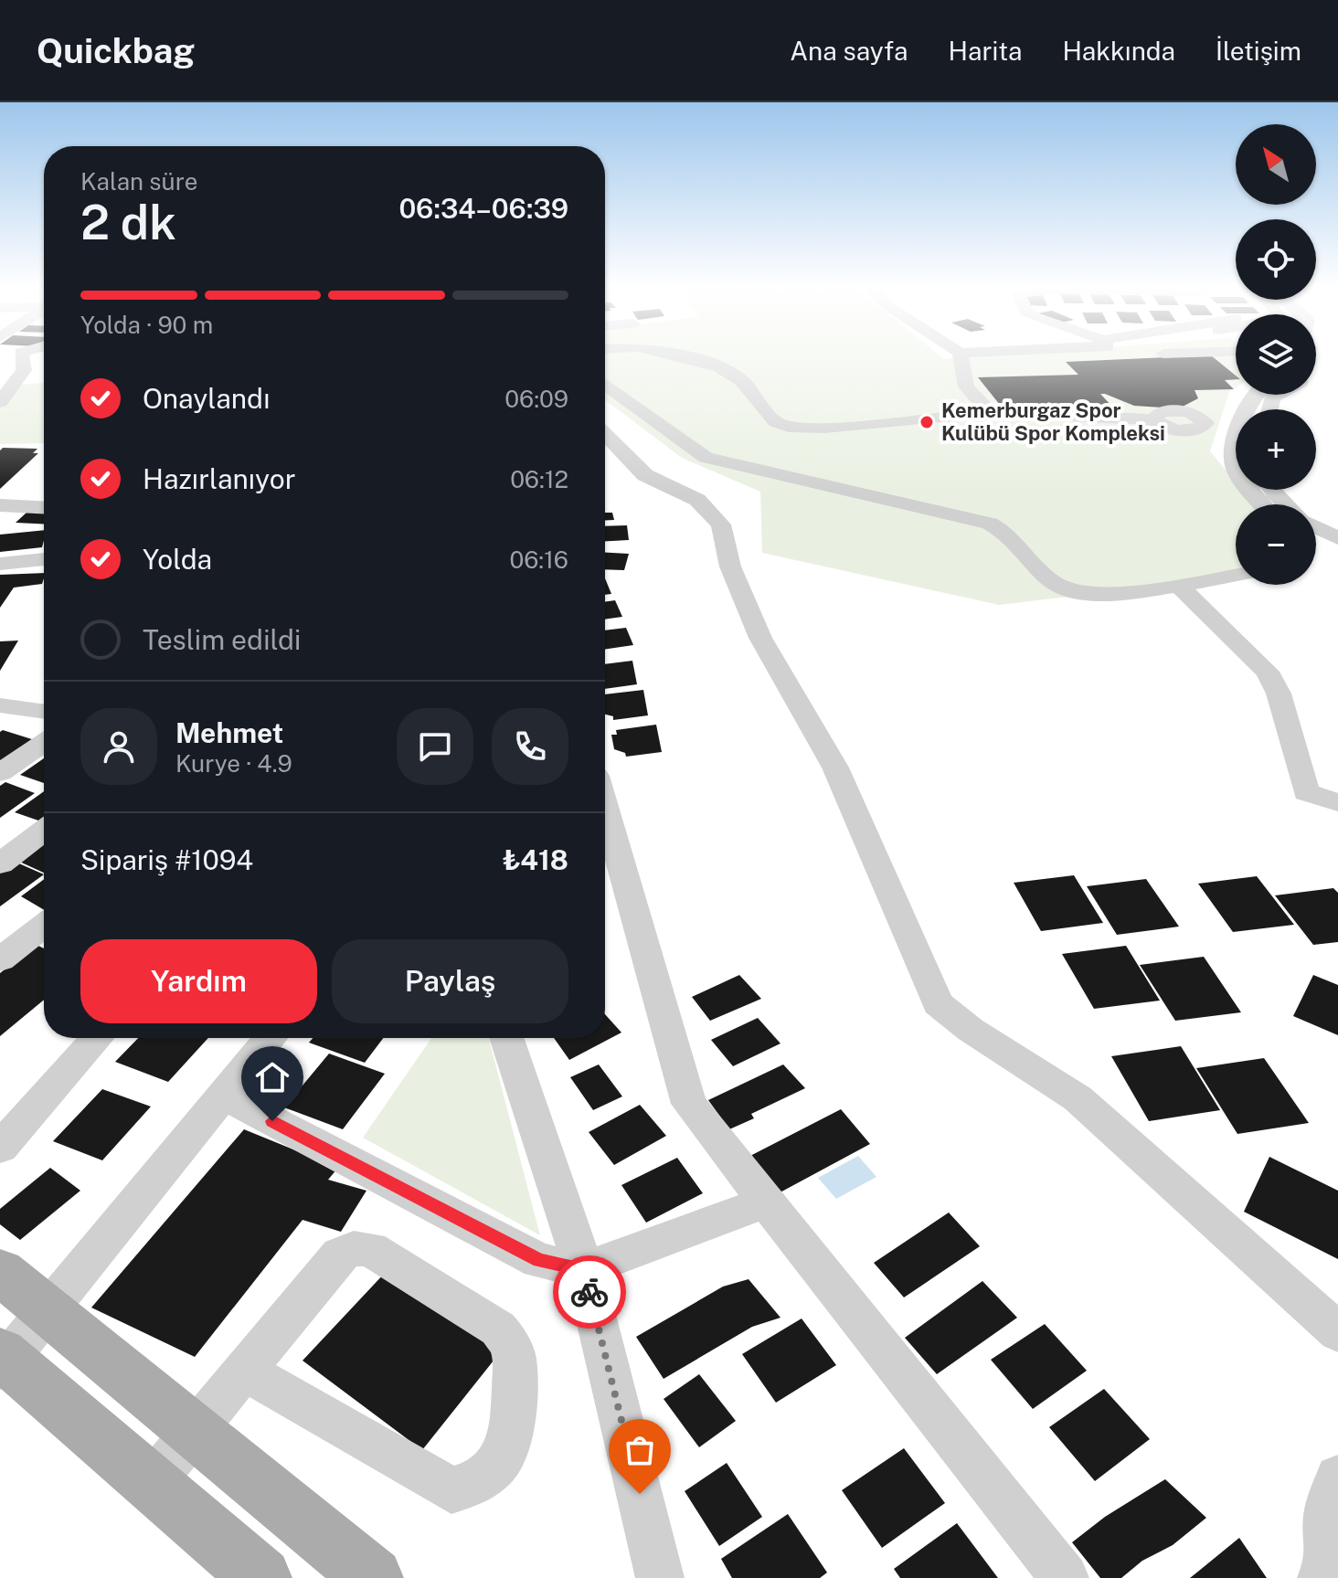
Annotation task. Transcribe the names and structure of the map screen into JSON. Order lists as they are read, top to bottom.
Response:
{
  "places": ["Kemerburgaz Spor Kulübü Spor Kompleksi"],
  "north": "top left",
  "page": {
    "header": "Quickbag",
    "nav": [
      "Ana sayfa",
      "Harita",
      "Hakkında",
      "İletişim"
    ],
    "map_buttons": ["+", "−"],
    "heading": ["2 dk", "Kalan süre", "06:34–06:39"],
    "panel": [
      "Mehmet",
      "Kurye · 4.9",
      "Sipariş #1094",
      "₺418"
    ],
    "bar": "Yolda · 90 m",
    "list": [
      ["Onaylandı", "06:09"],
      ["Hazırlanıyor", "06:12"],
      ["Yolda", "06:16"],
      "Teslim edildi"
    ],
    "buttons": ["Yardım", "Paylaş"]
  }
}
